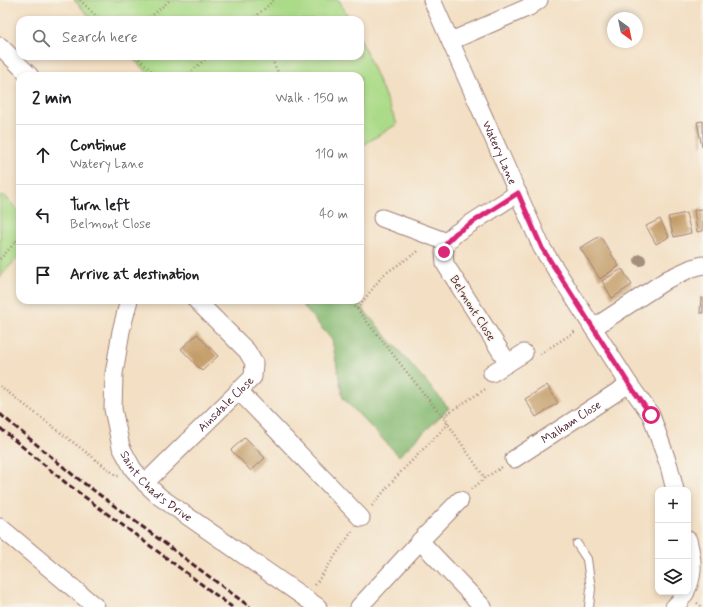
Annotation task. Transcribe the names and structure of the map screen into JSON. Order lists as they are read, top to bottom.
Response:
{
  "streets": {
    "street": [
      "Watery Lane",
      "Belmont Close",
      "Ainsdale Close",
      "Malham Close",
      "Saint Chad's Drive"
    ]
  },
  "crossings": [
    ["Watery Lane", "Malham Close"],
    ["Ainsdale Close", "Saint Chad's Drive"]
  ],
  "north": "bottom right",
  "page": {
    "search": "Search here",
    "heading": ["2 min", "Walk · 150 m"],
    "list": [
      ["Continue", "Watery Lane", "110 m"],
      ["Turn left", "Belmont Close", "40 m"],
      "Arrive at destination"
    ],
    "map_buttons": ["+", "−"]
  }
}
